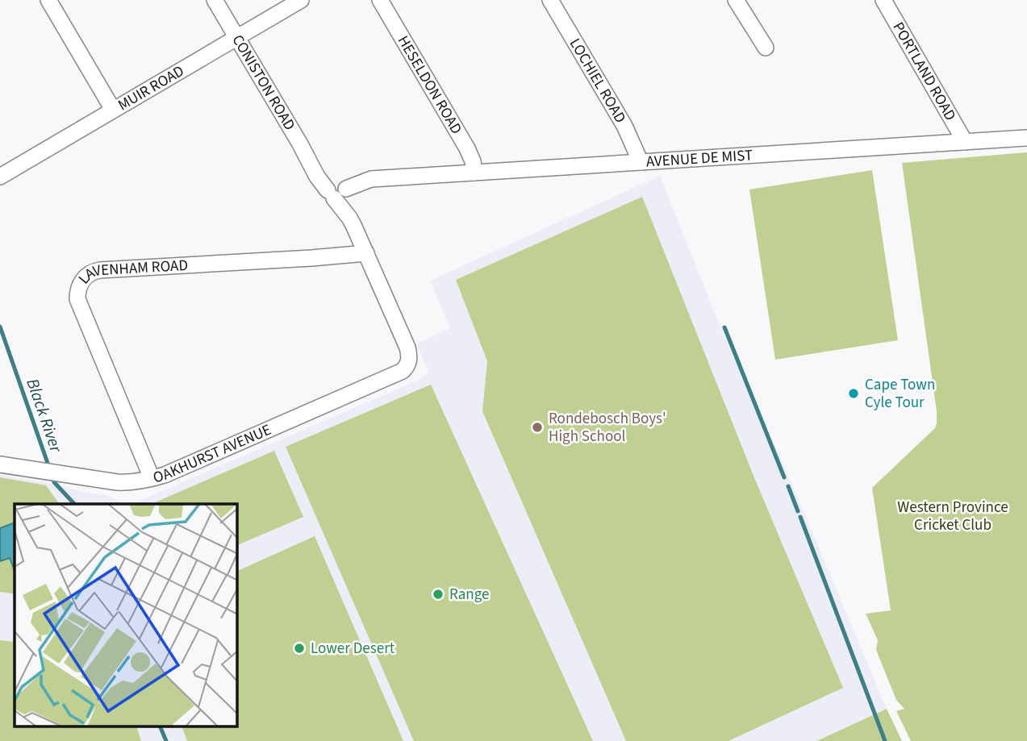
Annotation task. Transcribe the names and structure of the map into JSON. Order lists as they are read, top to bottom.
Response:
{
  "streets": {
    "street": [
      "PORTLAND ROAD",
      "LOCHIEL ROAD",
      "CONISTON ROAD",
      "HESELDON ROAD",
      "MUIR ROAD",
      "AVENUE DE MIST",
      "LAVENHAM ROAD",
      "OAKHURST AVENUE"
    ]
  },
  "crossings": [
    ["PORTLAND ROAD", "AVENUE DE MIST"],
    ["LOCHIEL ROAD", "AVENUE DE MIST"],
    ["CONISTON ROAD", "MUIR ROAD"],
    ["CONISTON ROAD", "AVENUE DE MIST"],
    ["CONISTON ROAD", "LAVENHAM ROAD"],
    ["CONISTON ROAD", "OAKHURST AVENUE"],
    ["HESELDON ROAD", "AVENUE DE MIST"],
    ["LAVENHAM ROAD", "OAKHURST AVENUE"]
  ],
  "water": ["Black River"],
  "parks": ["Western Province Cricket Club"],
  "places": [
    "Cape Town Cyle Tour",
    "Rondebosch Boys' High School",
    "Range",
    "Lower Desert"
  ]
}
